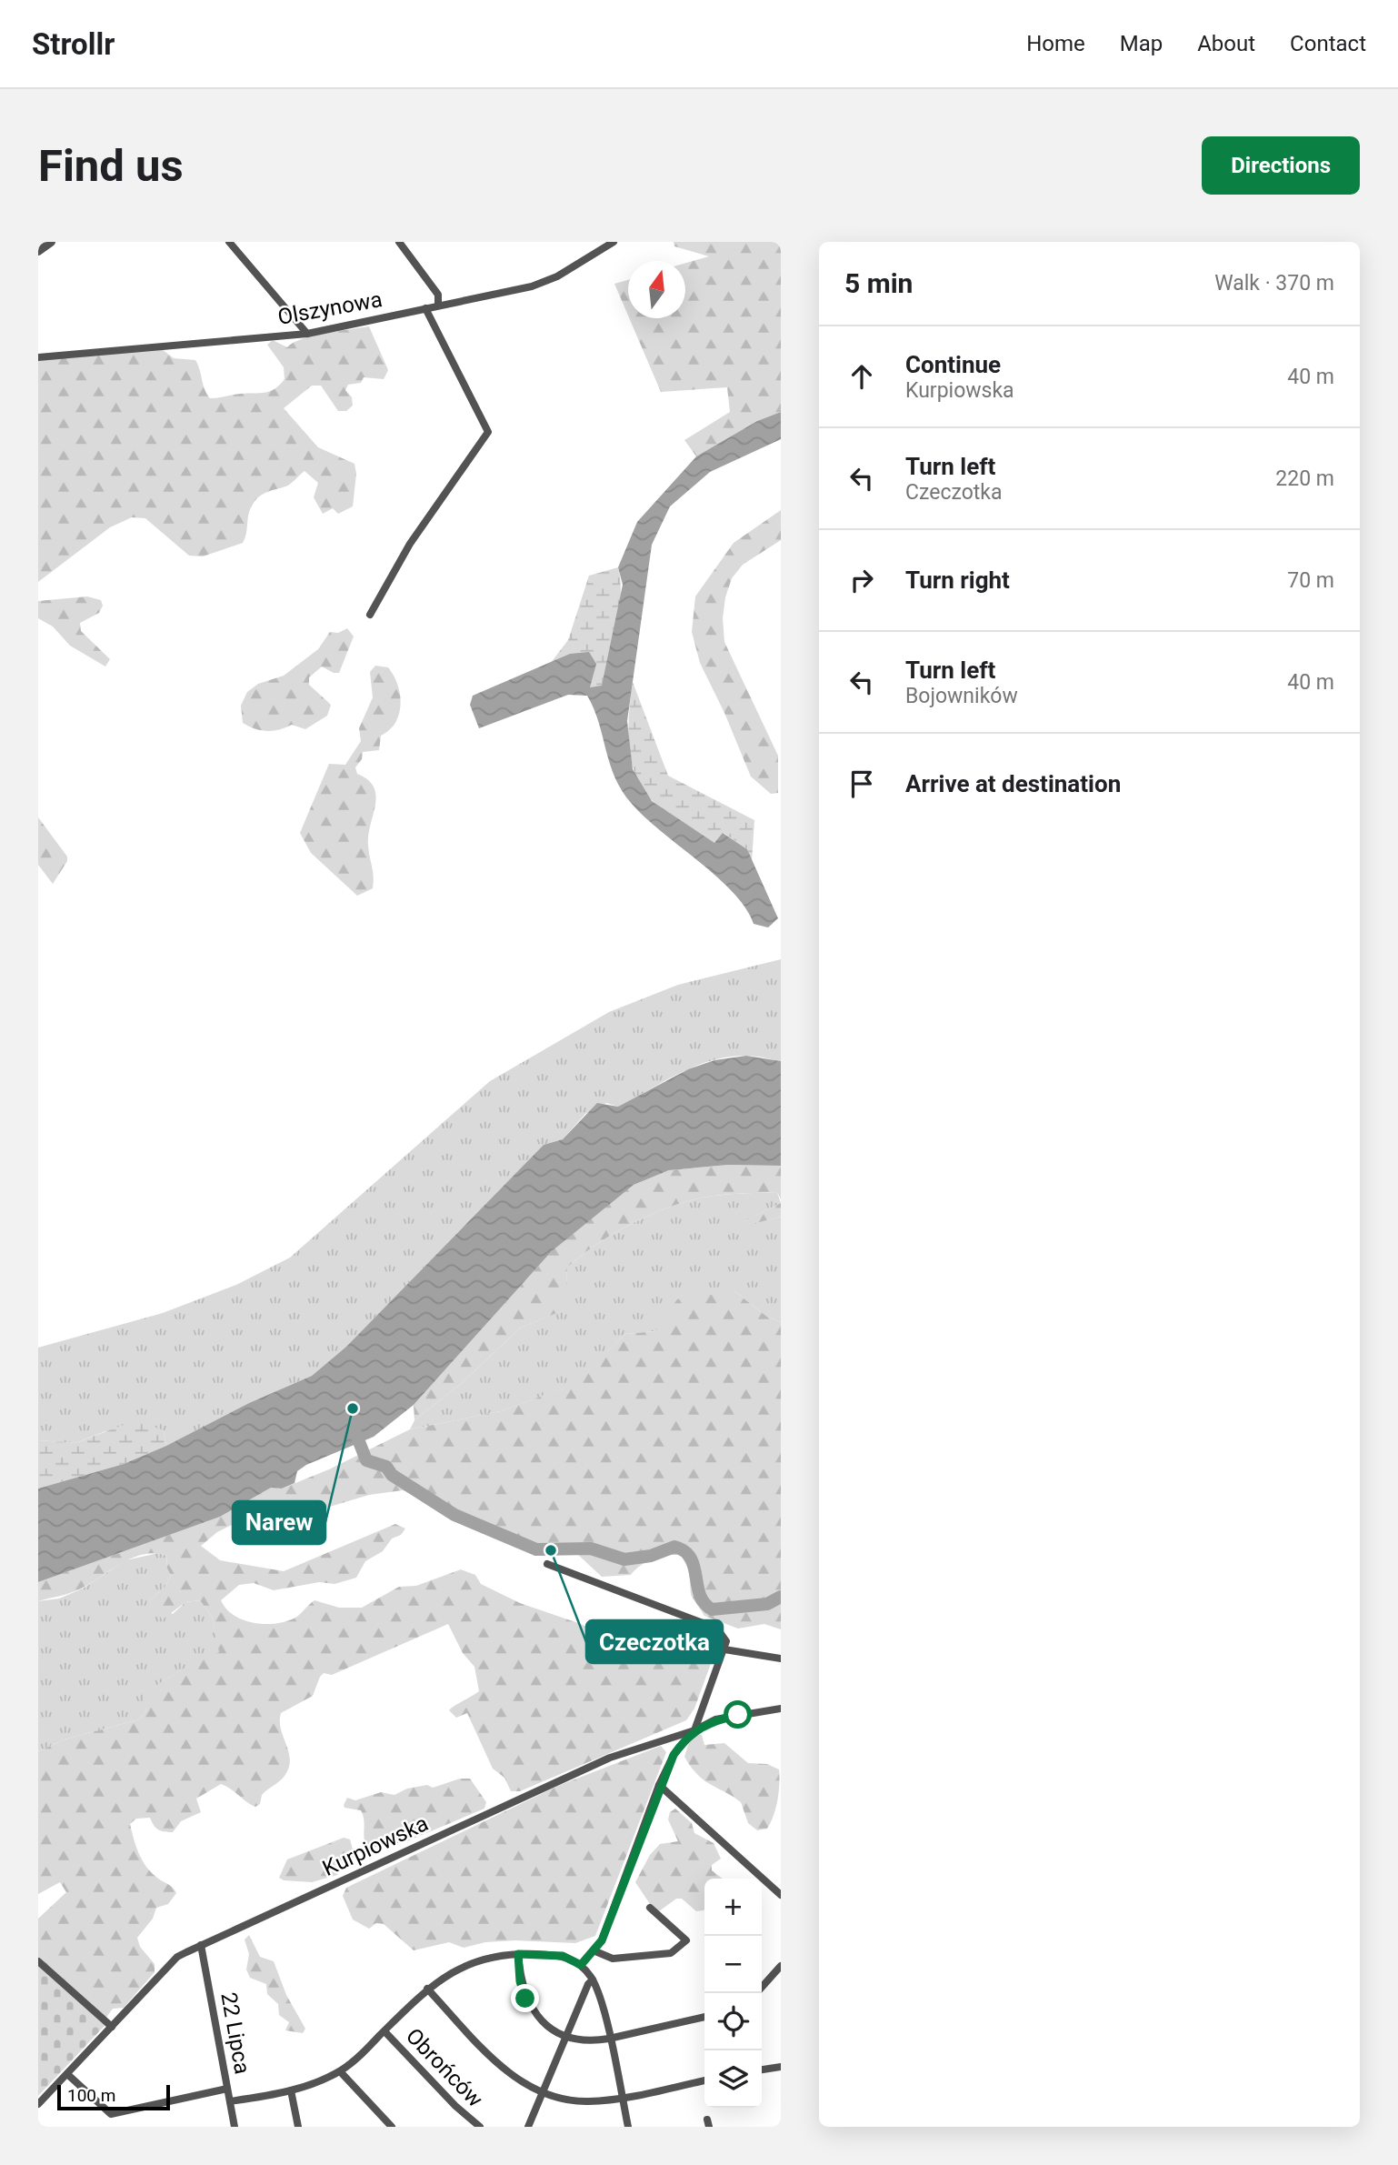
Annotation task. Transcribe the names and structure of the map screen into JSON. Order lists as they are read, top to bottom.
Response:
{
  "streets": {
    "street": [
      "Olszynowa",
      "Kurpiowska",
      "22 Lipca",
      "Obrońców"
    ]
  },
  "crossings": [
    ["Kurpiowska", "22 Lipca"]
  ],
  "places": ["Narew", "Czeczotka"],
  "scale_bar": "100 m",
  "north": "top",
  "page": {
    "header": "Strollr",
    "nav": [
      "Home",
      "Map",
      "About",
      "Contact"
    ],
    "buttons": "Directions",
    "title": "Find us",
    "heading": ["5 min", "Walk · 370 m"],
    "list": [
      ["Continue", "Kurpiowska", "40 m"],
      ["Turn left", "Czeczotka", "220 m"],
      ["Turn right", "70 m"],
      ["Turn left", "Bojowników", "40 m"],
      "Arrive at destination"
    ],
    "map_buttons": ["+", "−"],
    "scale": "100 m"
  }
}
